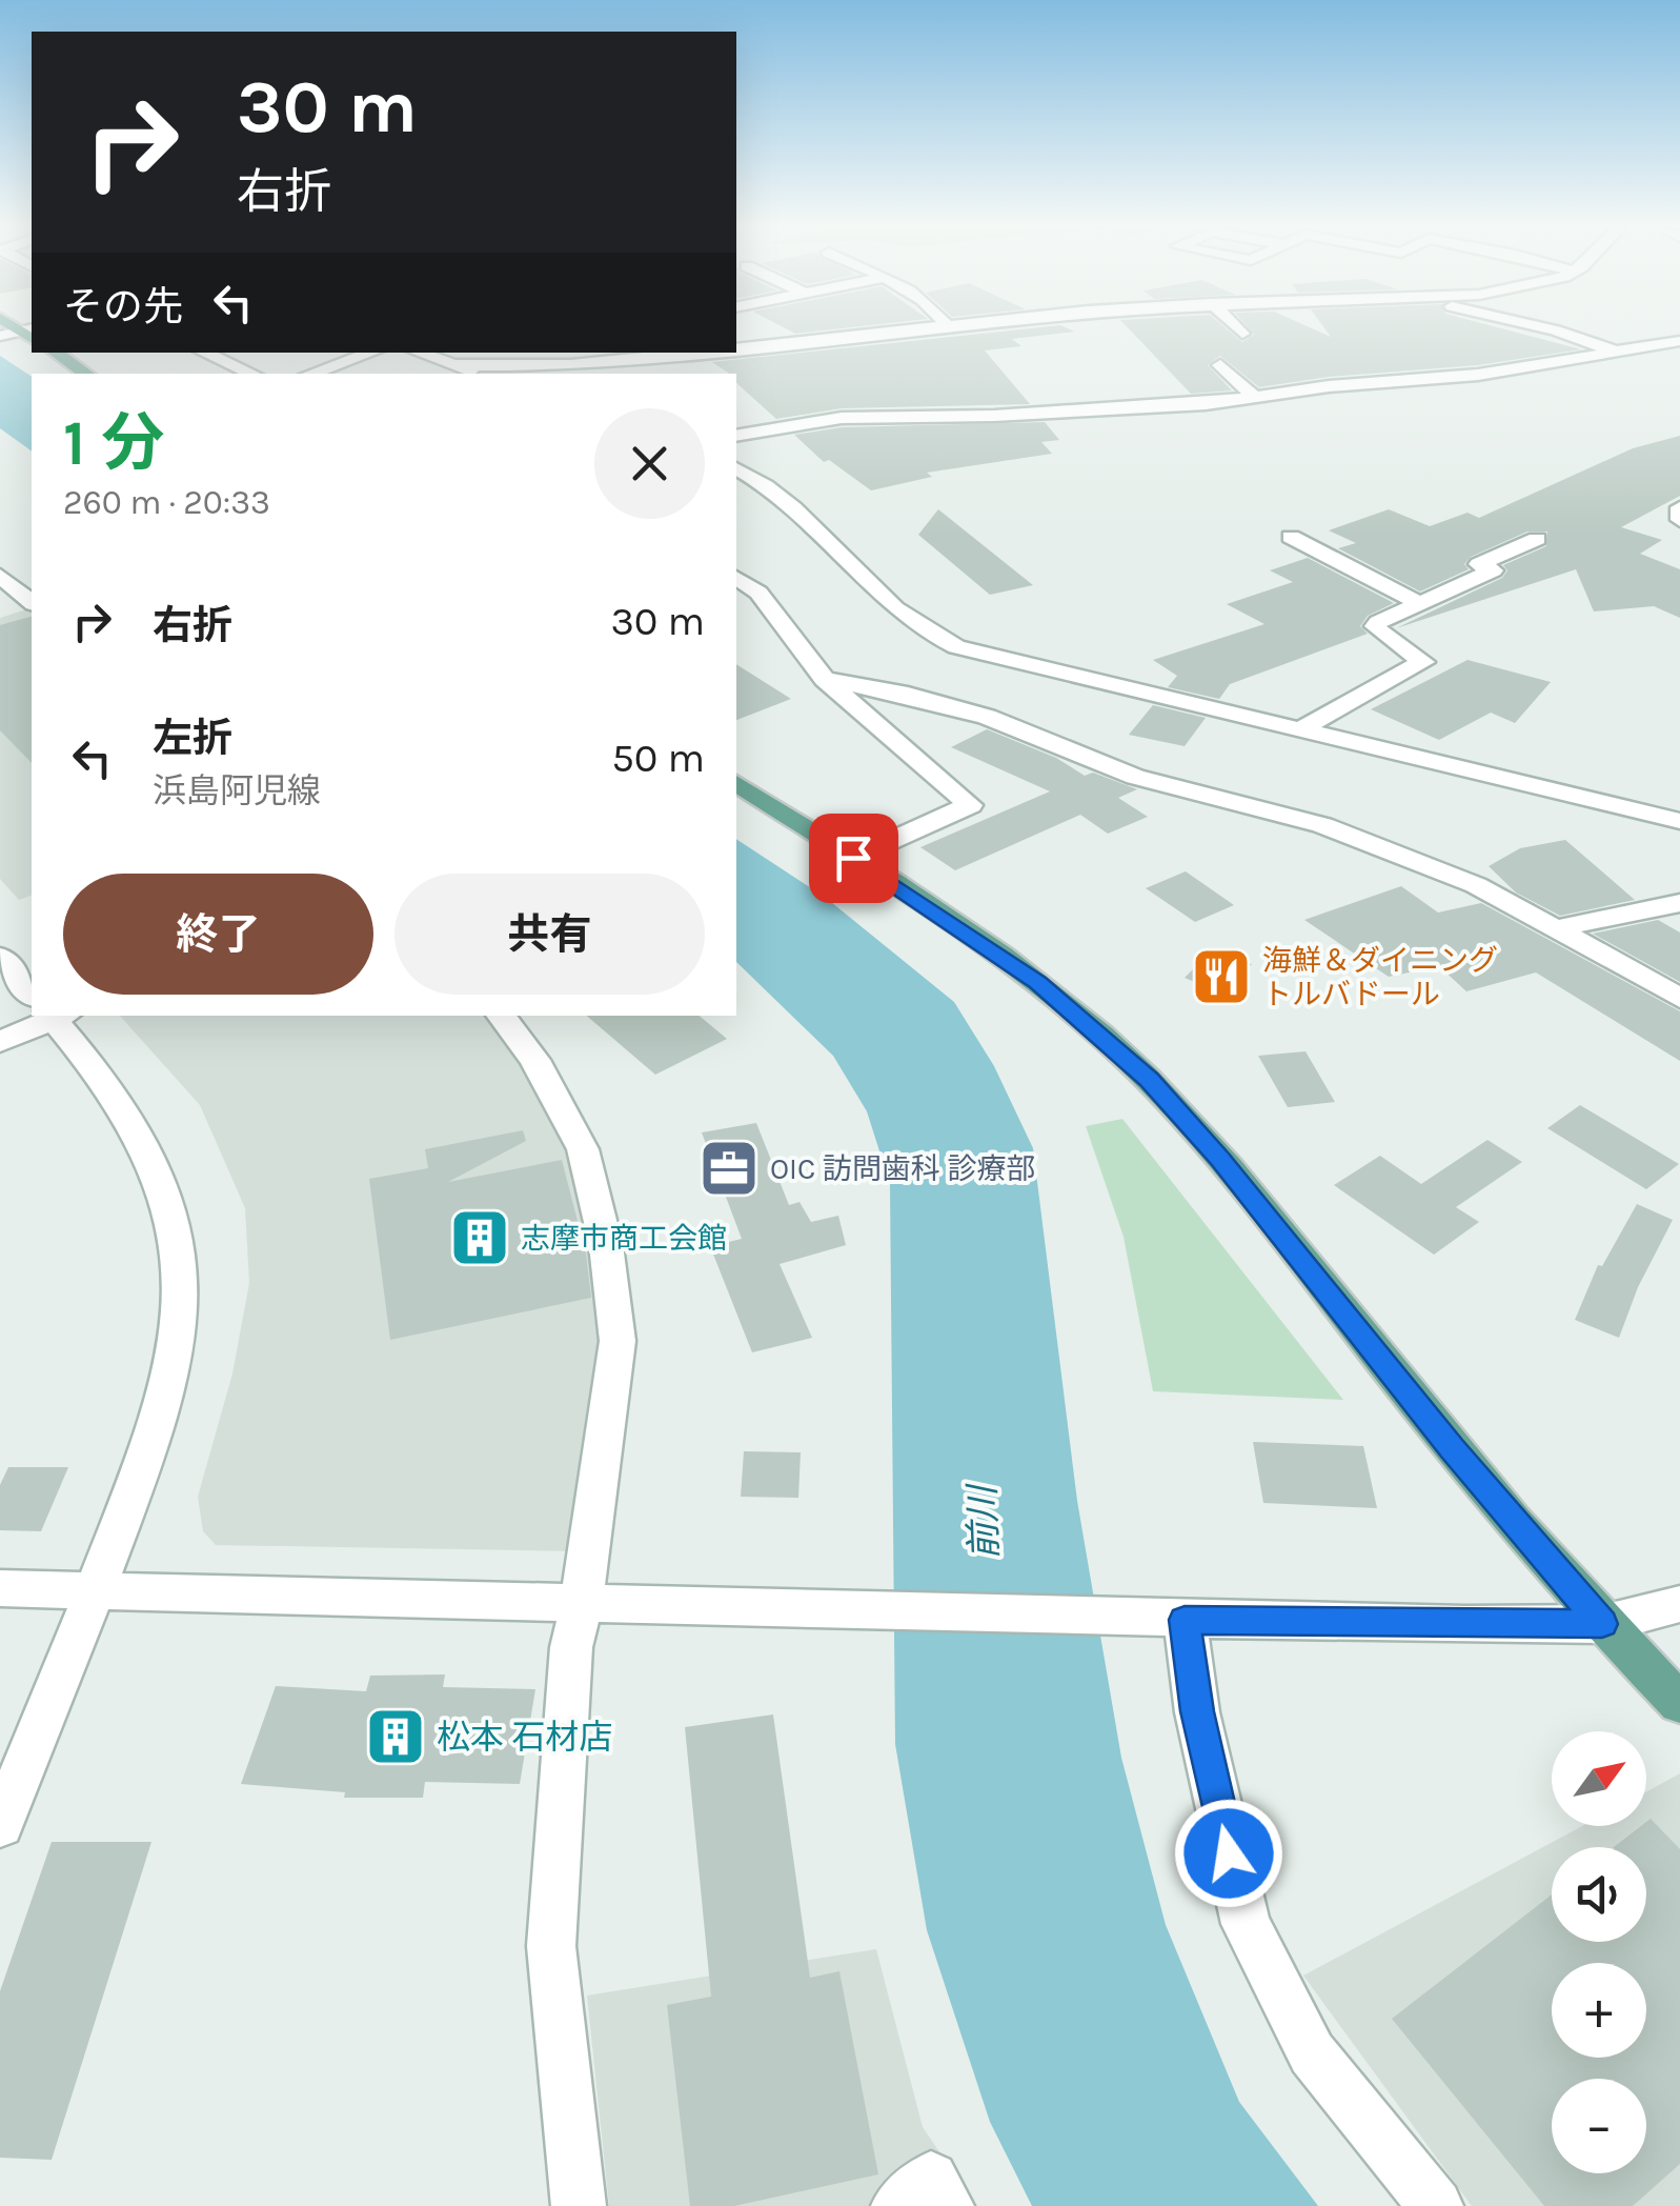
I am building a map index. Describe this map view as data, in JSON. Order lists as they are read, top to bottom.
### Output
{
  "water": ["前川"],
  "places": {
    "restaurant": ["海鮮＆ダイニング トルバドール"],
    "office": ["OIC 訪問歯科 診療部"],
    "building": ["志摩市商工会館", "松本 石材店"]
  },
  "north": "top right",
  "page": {
    "turn": ["30 m", "右折"],
    "then": "その先",
    "heading": ["1 分", "260 m · 20:33"],
    "list": [
      {
        "name": "右折",
        "value": "30 m"
      },
      {
        "name": "左折",
        "note": "浜島阿児線",
        "value": "50 m"
      }
    ],
    "buttons": ["終了", "共有"],
    "map_buttons": ["+", "−"]
  }
}
